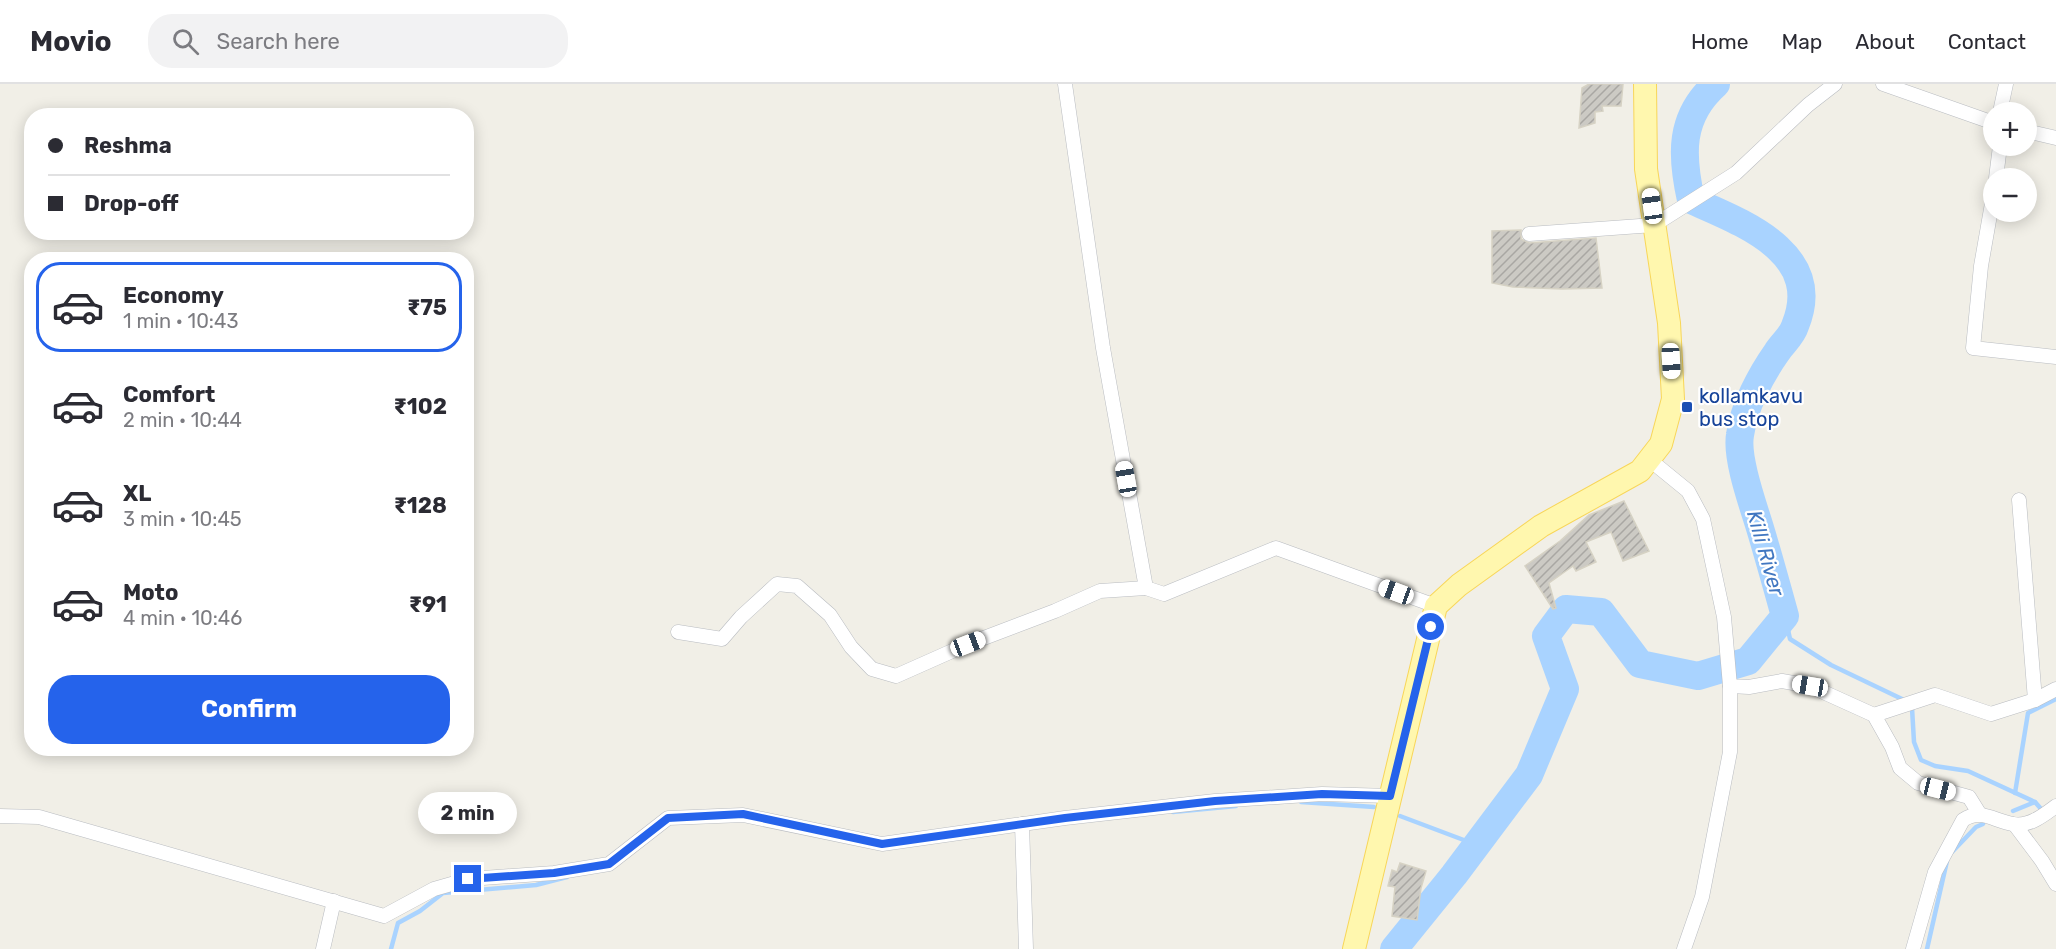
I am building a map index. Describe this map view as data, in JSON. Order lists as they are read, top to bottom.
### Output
{
  "water": ["Killi River"],
  "places": {
    "transit": ["kollamkavu bus stop"]
  },
  "page": {
    "header": "Movio",
    "search": "Search here",
    "nav": [
      "Home",
      "Map",
      "About",
      "Contact"
    ],
    "map_buttons": ["+", "−"],
    "banner": ["Reshma", "Drop-off"],
    "list": [
      {
        "name": "Economy",
        "note": "1 min · 10:43",
        "value": "₹75"
      },
      {
        "name": "Comfort",
        "note": "2 min · 10:44",
        "value": "₹102"
      },
      {
        "name": "XL",
        "note": "3 min · 10:45",
        "value": "₹128"
      },
      {
        "name": "Moto",
        "note": "4 min · 10:46",
        "value": "₹91"
      }
    ],
    "buttons": "Confirm",
    "bubble": "2 min"
  }
}
